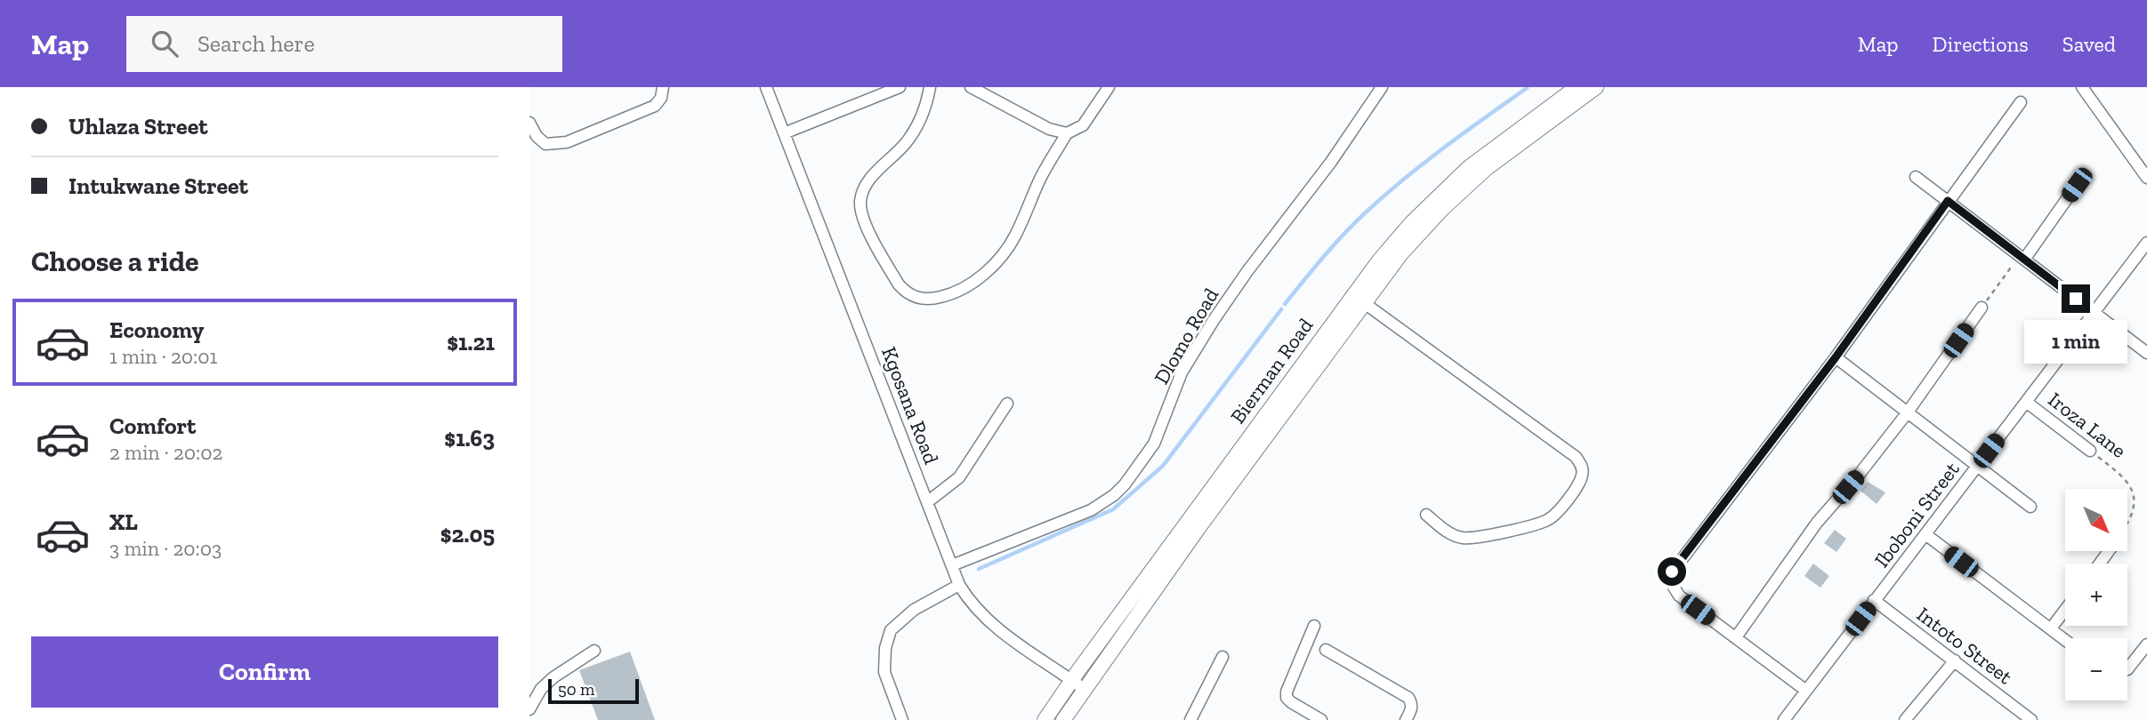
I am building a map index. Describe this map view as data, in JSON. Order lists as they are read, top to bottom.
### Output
{
  "streets": {
    "main road": ["Bierman Road"],
    "street": [
      "Dlomo Road",
      "Kgosana Road",
      "Iroza Lane",
      "Iboboni Street",
      "Intoto Street"
    ]
  },
  "crossings": [
    ["Dlomo Road", "Kgosana Road"],
    ["Bierman Road", "Kgosana Road"],
    ["Iroza Lane", "Iboboni Street"],
    ["Iboboni Street", "Intoto Street"]
  ],
  "scale_bar": "50 m",
  "north": "bottom right",
  "page": {
    "header": "Map",
    "search": "Search here",
    "nav": ["Map", "Directions", "Saved"],
    "banner": ["Uhlaza Street", "Intukwane Street"],
    "heading": "Choose a ride",
    "list": [
      {
        "name": "Economy",
        "note": "1 min · 20:01",
        "value": "$1.21"
      },
      {
        "name": "Comfort",
        "note": "2 min · 20:02",
        "value": "$1.63"
      },
      {
        "name": "XL",
        "note": "3 min · 20:03",
        "value": "$2.05"
      }
    ],
    "bubble": "1 min",
    "map_buttons": ["+", "−"],
    "buttons": "Confirm",
    "scale": "50 m"
  }
}
